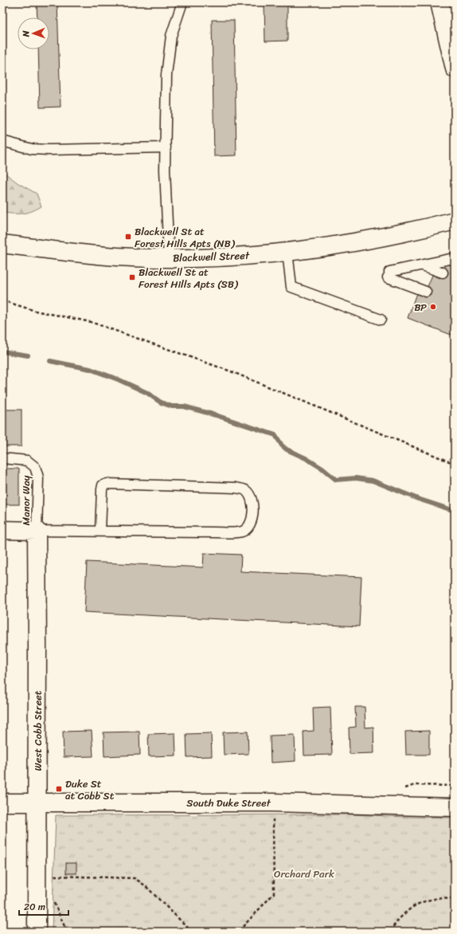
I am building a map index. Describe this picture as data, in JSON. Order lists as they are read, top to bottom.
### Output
{
  "streets": {
    "street": ["Blackwell Street", "West Cobb Street", "South Duke Street"],
    "lane": ["Manor Way"]
  },
  "crossings": [
    ["Manor Way", "West Cobb Street"],
    ["West Cobb Street", "South Duke Street"]
  ],
  "parks": ["Orchard Park"],
  "places": {
    "transit": ["Blackwell St at Forest Hills Apts (NB)", "Blackwell St at Forest Hills Apts (SB)", "Duke St at Cobb St"],
    "other": ["BP"]
  },
  "scale_bar": "20 m",
  "north": "left"
}
